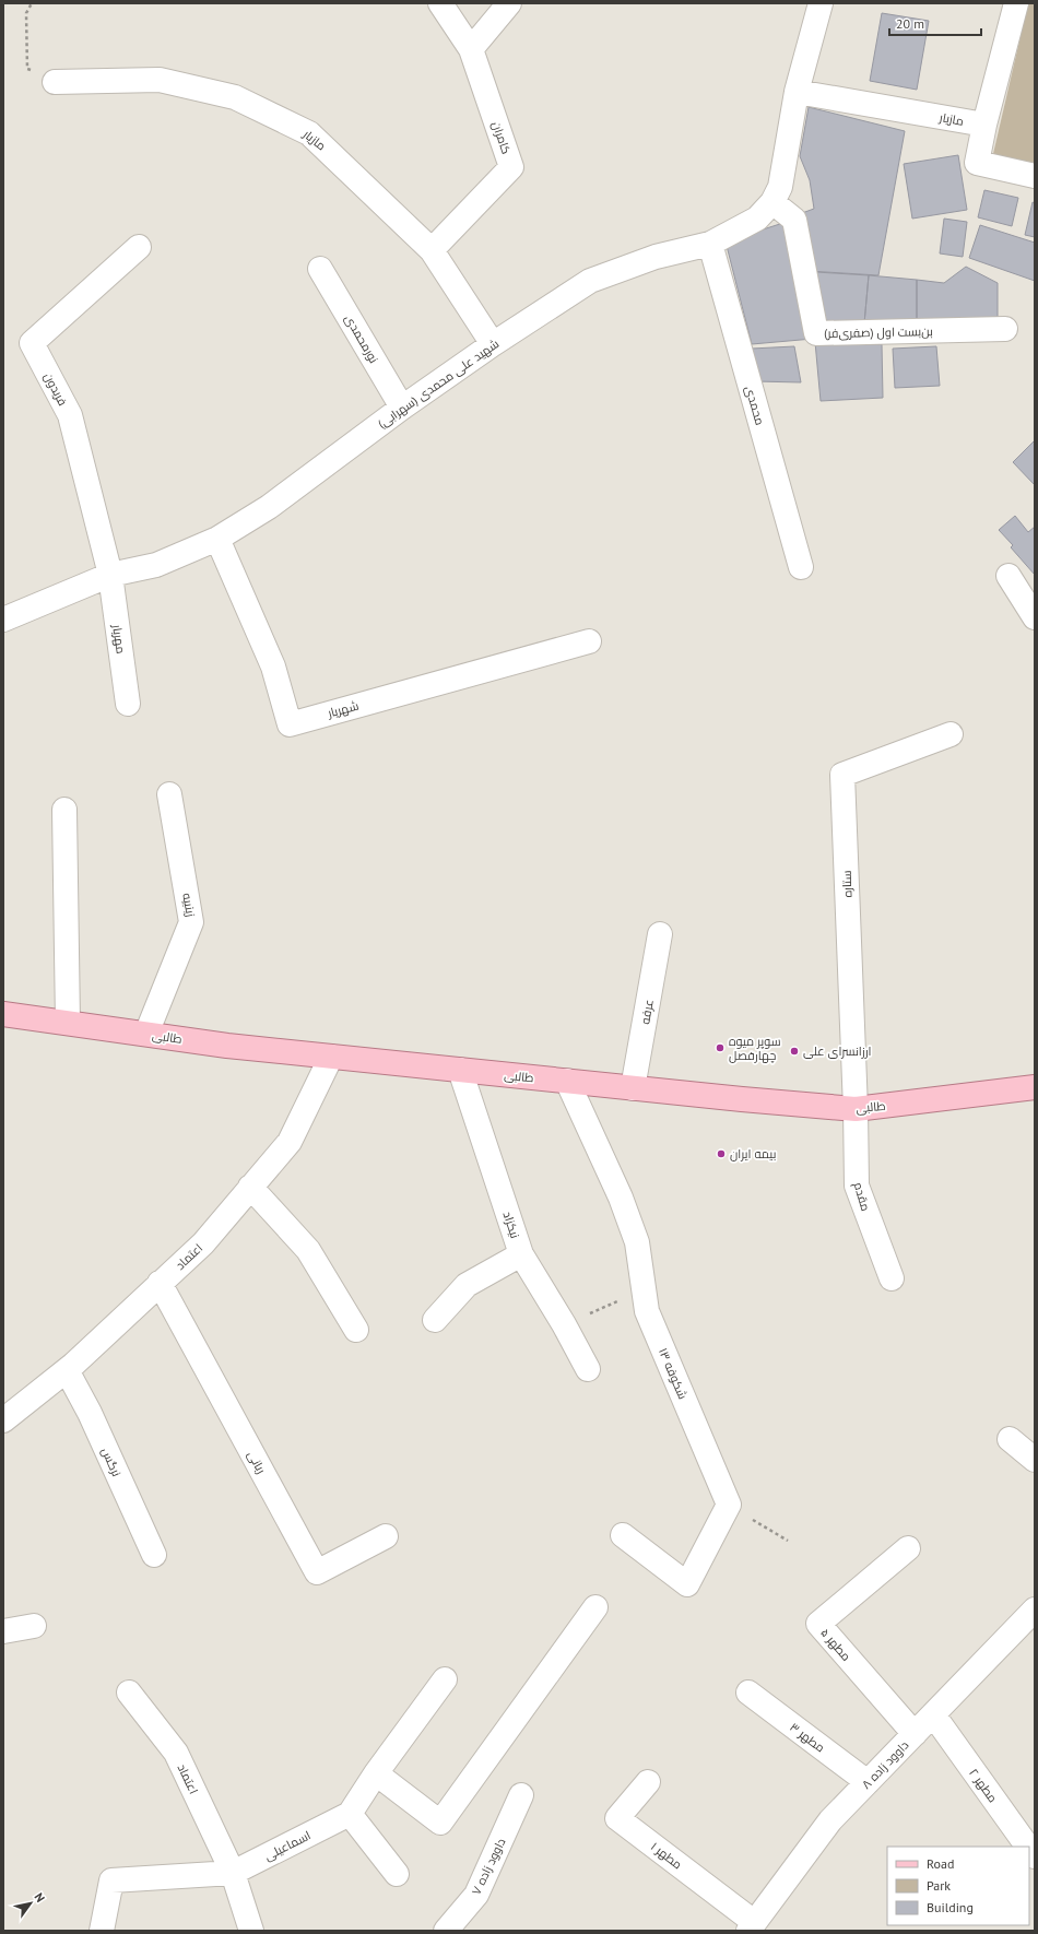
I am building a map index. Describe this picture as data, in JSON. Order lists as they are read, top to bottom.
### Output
{
  "streets": {
    "main road": ["طالبی"],
    "street": [
      "مازیار",
      "کامران",
      "بن‌بست اول (صفری‌فر)",
      "نورمحمدی",
      "شهید علی محمدی (سهرابی)",
      "فریدون",
      "محمدی",
      "مهریار",
      "شهریار",
      "ستاره",
      "زینبیه",
      "عرفه",
      "مقدم",
      "نیکزاد",
      "اعتماد",
      "شکوفه ۱۳",
      "نرگس",
      "ربانی",
      "مطهر ۵",
      "مطهر ۳",
      "داوود زاده ۸",
      "مطهر ۲",
      "اسماعیلی",
      "مطهر ۱",
      "داوود زاده ۷"
    ]
  },
  "crossings": [
    ["مازیار", "کامران"],
    ["مازیار", "شهید علی محمدی (سهرابی)"],
    ["بن‌بست اول (صفری‌فر)", "شهید علی محمدی (سهرابی)"],
    ["نورمحمدی", "شهید علی محمدی (سهرابی)"],
    ["شهید علی محمدی (سهرابی)", "فریدون"],
    ["شهید علی محمدی (سهرابی)", "محمدی"],
    ["شهید علی محمدی (سهرابی)", "مهریار"],
    ["شهید علی محمدی (سهرابی)", "شهریار"],
    ["فریدون", "مهریار"],
    ["ستاره", "طالبی"],
    ["ستاره", "مقدم"],
    ["زینبیه", "طالبی"],
    ["عرفه", "طالبی"],
    ["طالبی", "مقدم"],
    ["طالبی", "نیکزاد"],
    ["طالبی", "اعتماد"],
    ["طالبی", "شکوفه ۱۳"],
    ["اعتماد", "نرگس"],
    ["اعتماد", "ربانی"],
    ["اعتماد", "اسماعیلی"],
    ["مطهر ۵", "داوود زاده ۸"],
    ["مطهر ۳", "داوود زاده ۸"],
    ["داوود زاده ۸", "مطهر ۲"],
    ["داوود زاده ۸", "مطهر ۱"]
  ],
  "places": ["سوپر میوه چهارفصل", "ارزانسرای علی", "بیمه ایران"],
  "legend": ["Road", "Park", "Building"],
  "scale_bar": "20 m",
  "north": "top right"
}
